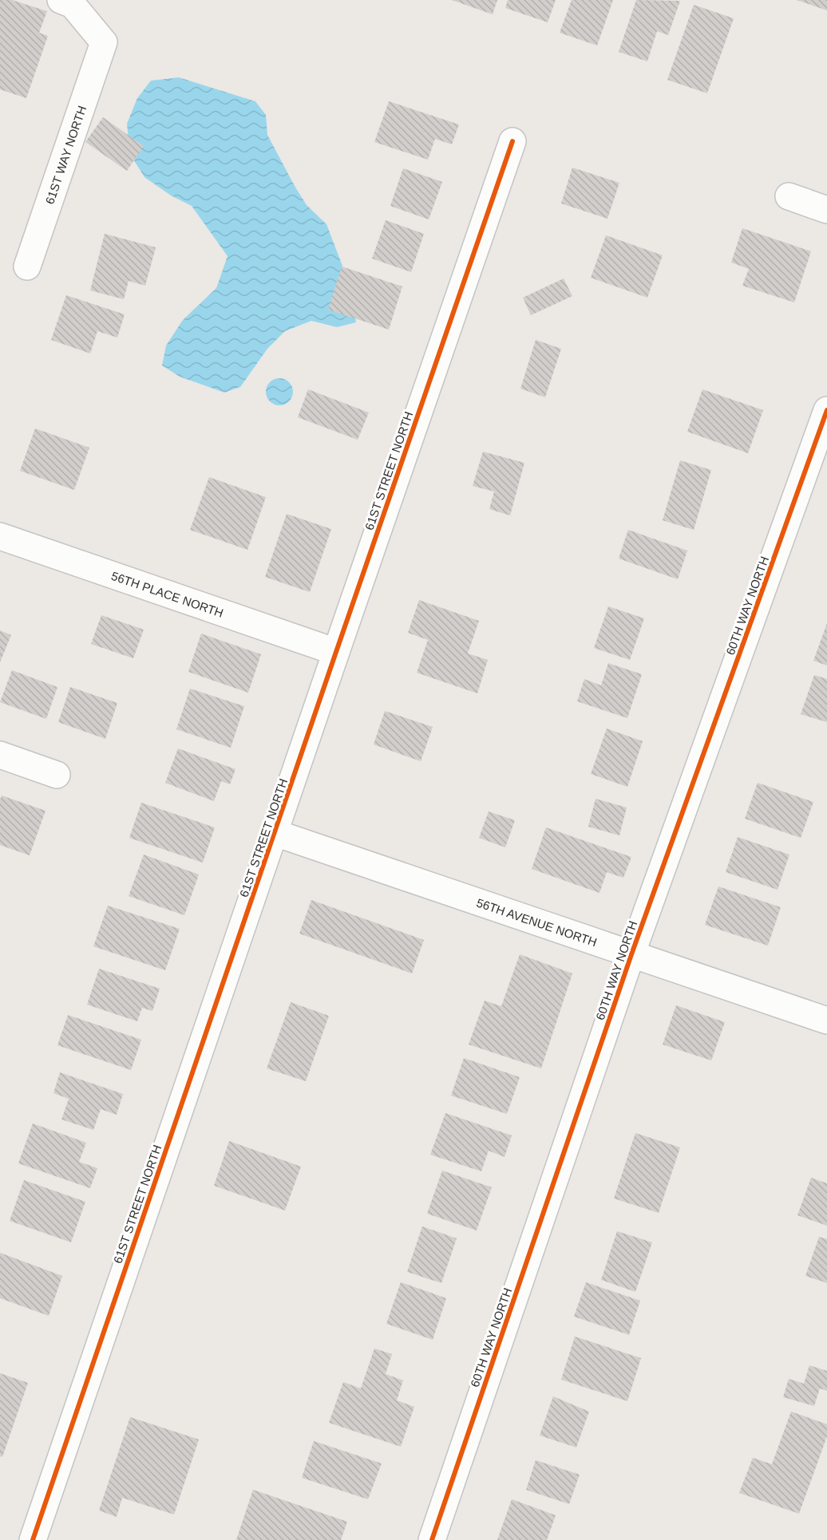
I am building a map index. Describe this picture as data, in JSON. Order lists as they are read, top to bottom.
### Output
{
  "streets": {
    "street": [
      "61ST WAY NORTH",
      "61ST STREET NORTH",
      "56TH PLACE NORTH",
      "60TH WAY NORTH",
      "56TH AVENUE NORTH"
    ]
  },
  "crossings": [
    ["61ST STREET NORTH", "56TH PLACE NORTH"],
    ["61ST STREET NORTH", "56TH AVENUE NORTH"],
    ["60TH WAY NORTH", "56TH AVENUE NORTH"]
  ]
}
